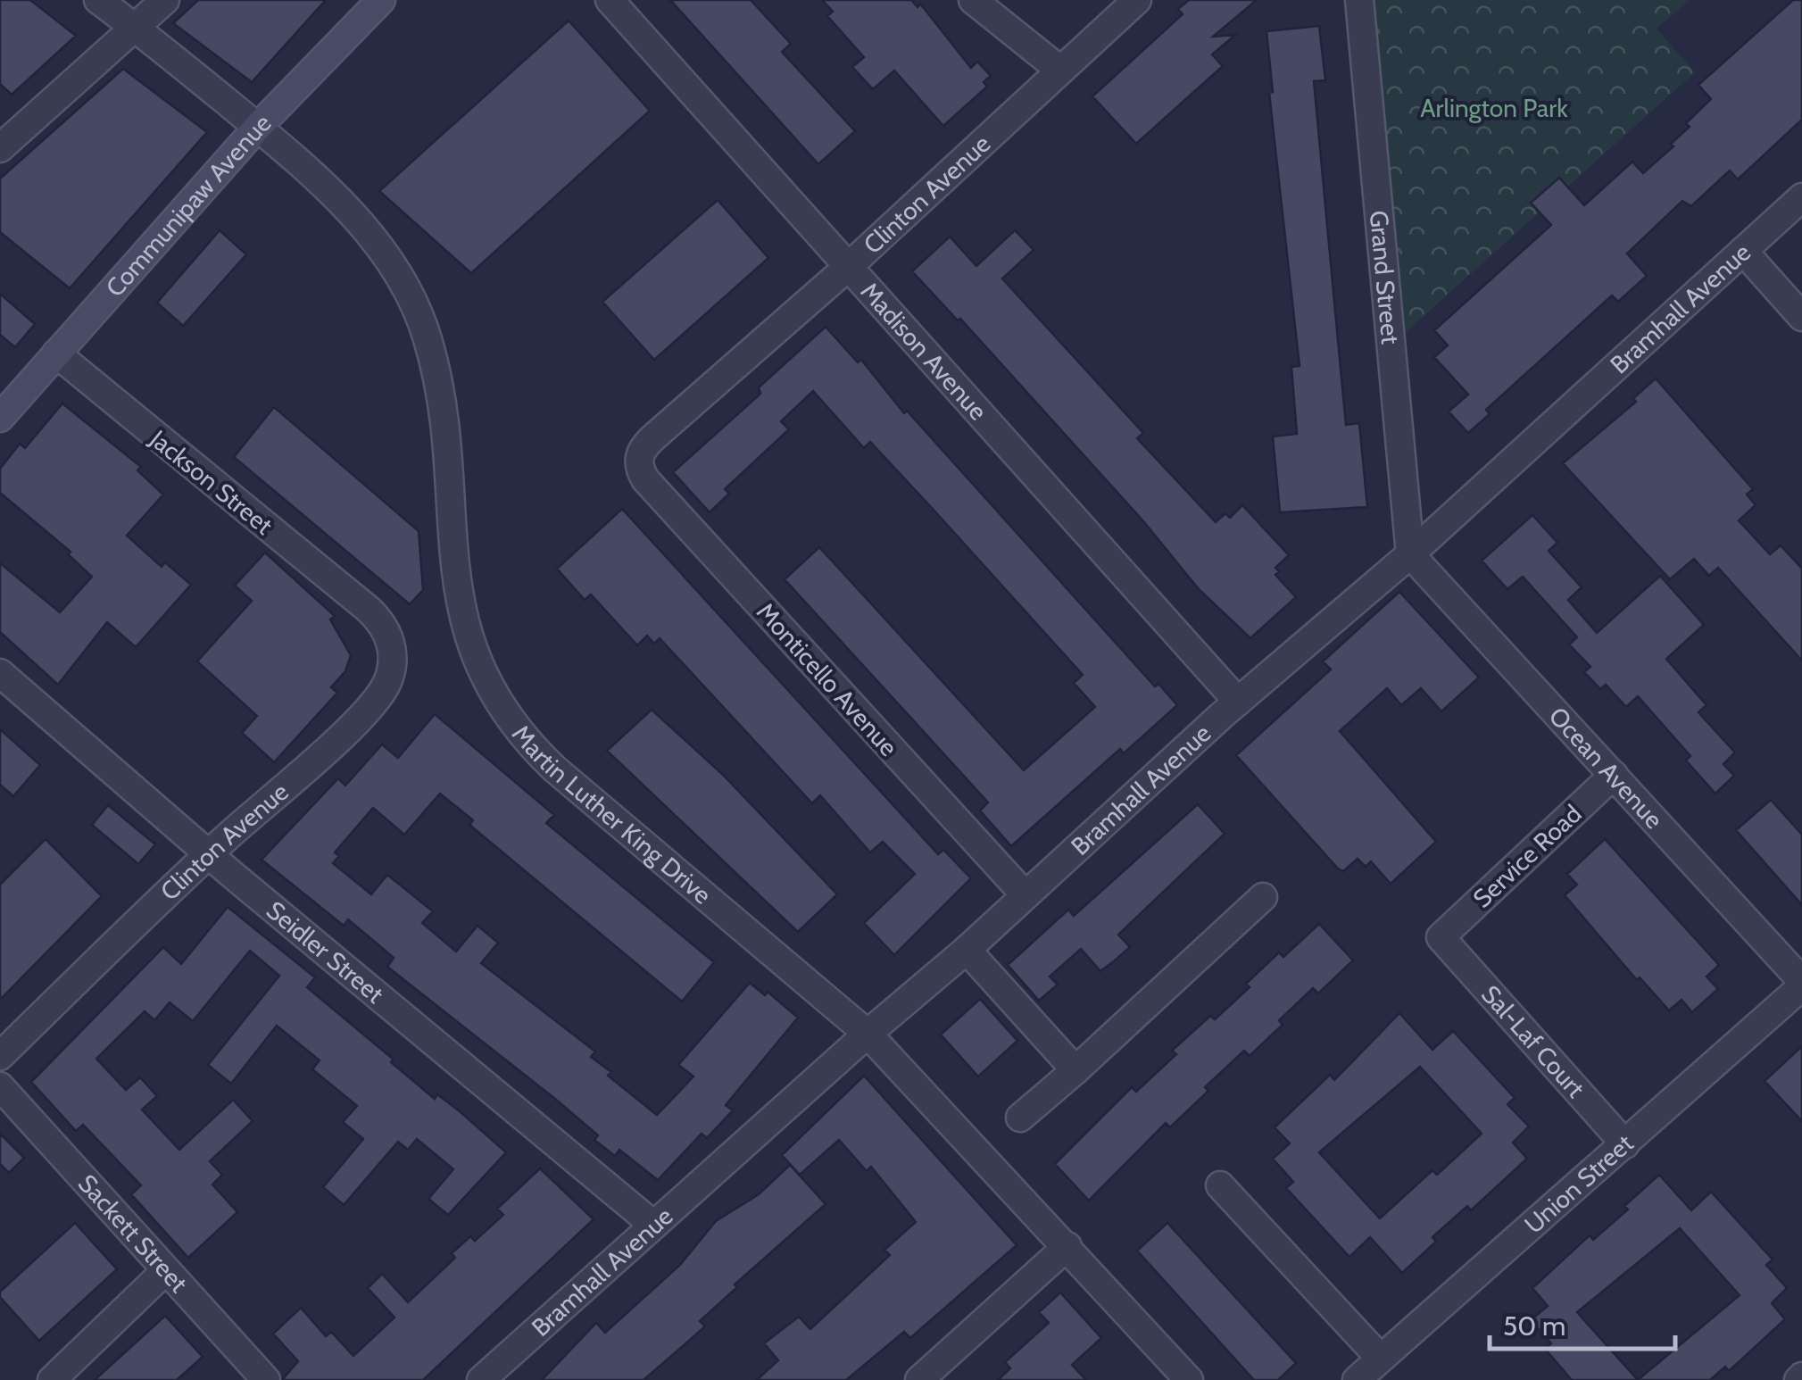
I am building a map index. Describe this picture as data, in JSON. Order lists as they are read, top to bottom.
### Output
{
  "streets": {
    "main road": ["Communipaw Avenue"],
    "street": [
      "Clinton Avenue",
      "Grand Street",
      "Bramhall Avenue",
      "Madison Avenue",
      "Jackson Street",
      "Monticello Avenue",
      "Ocean Avenue",
      "Martin Luther King Drive",
      "Service Road",
      "Seidler Street",
      "Sal-Laf Court",
      "Union Street",
      "Sackett Street"
    ]
  },
  "crossings": [
    ["Clinton Avenue", "Madison Avenue"],
    ["Clinton Avenue", "Jackson Street"],
    ["Clinton Avenue", "Monticello Avenue"],
    ["Clinton Avenue", "Seidler Street"],
    ["Communipaw Avenue", "Jackson Street"],
    ["Communipaw Avenue", "Martin Luther King Drive"],
    ["Grand Street", "Bramhall Avenue"],
    ["Grand Street", "Ocean Avenue"],
    ["Bramhall Avenue", "Madison Avenue"],
    ["Bramhall Avenue", "Monticello Avenue"],
    ["Bramhall Avenue", "Ocean Avenue"],
    ["Bramhall Avenue", "Martin Luther King Drive"],
    ["Bramhall Avenue", "Seidler Street"],
    ["Ocean Avenue", "Service Road"],
    ["Ocean Avenue", "Union Street"],
    ["Service Road", "Sal-Laf Court"],
    ["Sal-Laf Court", "Union Street"]
  ],
  "parks": ["Arlington Park"],
  "scale_bar": "50 m"
}
